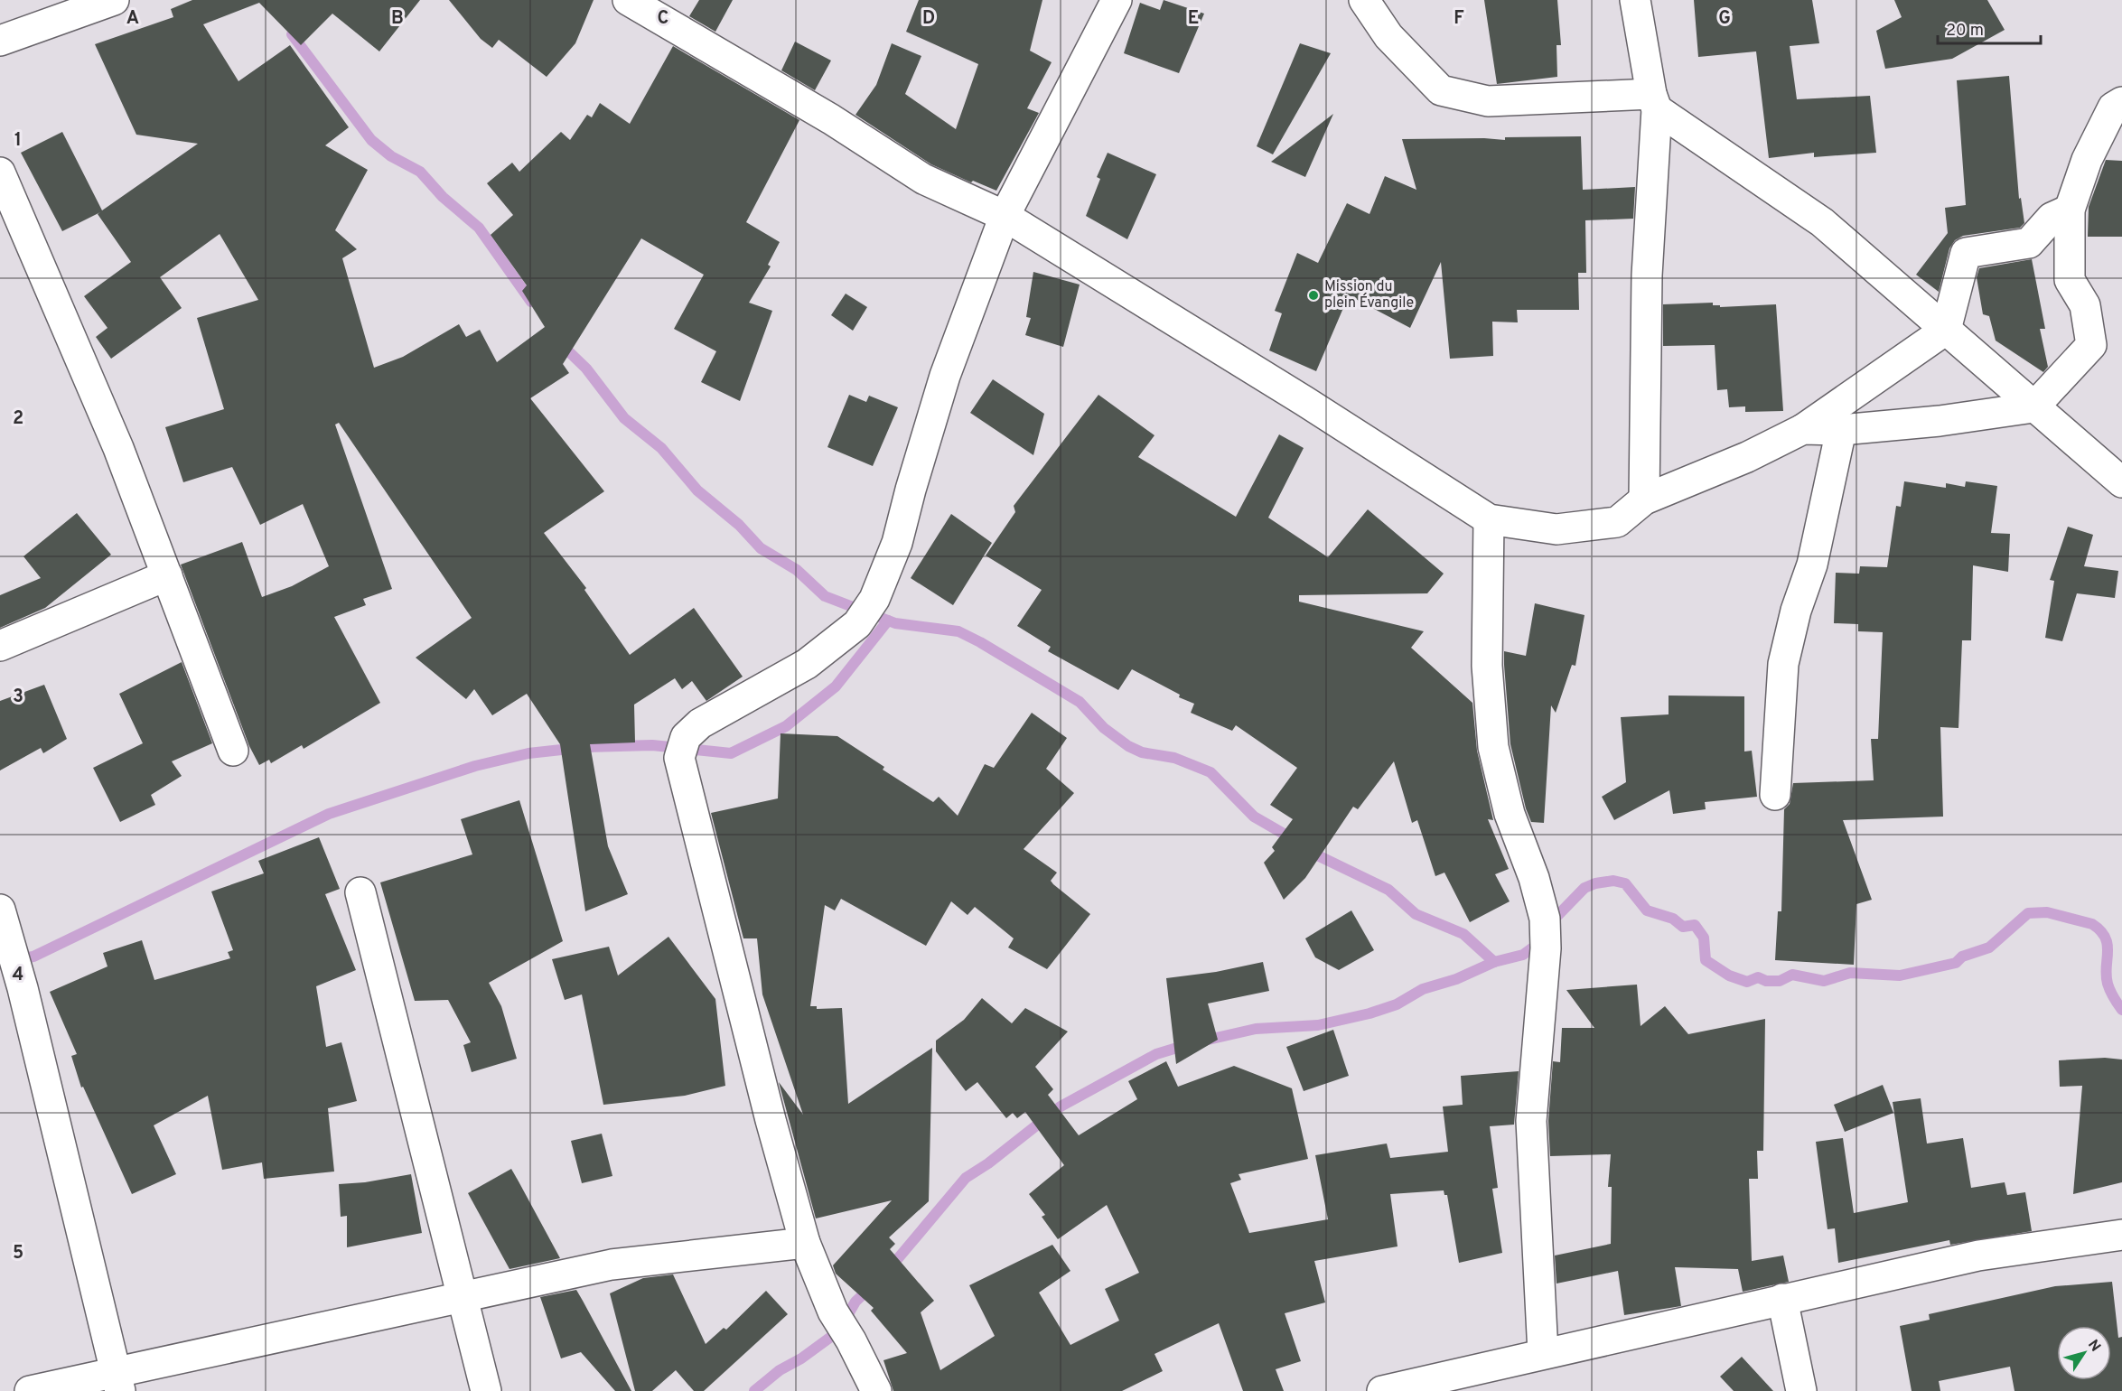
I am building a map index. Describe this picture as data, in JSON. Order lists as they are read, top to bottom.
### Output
{
  "places": ["Mission du plein Évangile"],
  "scale_bar": "20 m",
  "north": "top right",
  "grid": {
    "columns": [
      "A",
      "B",
      "C",
      "D",
      "E",
      "F",
      "G"
    ],
    "rows": [
      "1",
      "2",
      "3",
      "4",
      "5"
    ]
  }
}
